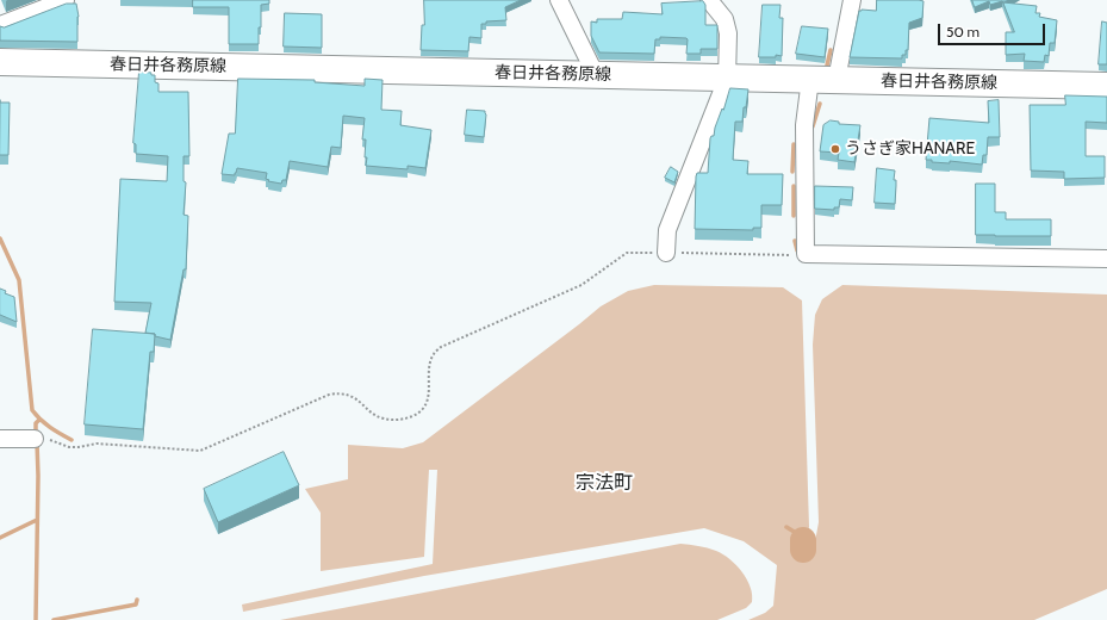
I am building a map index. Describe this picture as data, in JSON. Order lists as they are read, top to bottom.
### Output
{
  "streets": {
    "main road": ["春日井各務原線"]
  },
  "districts": ["宗法町"],
  "places": ["うさぎ家HANARE"],
  "scale_bar": "50 m"
}
